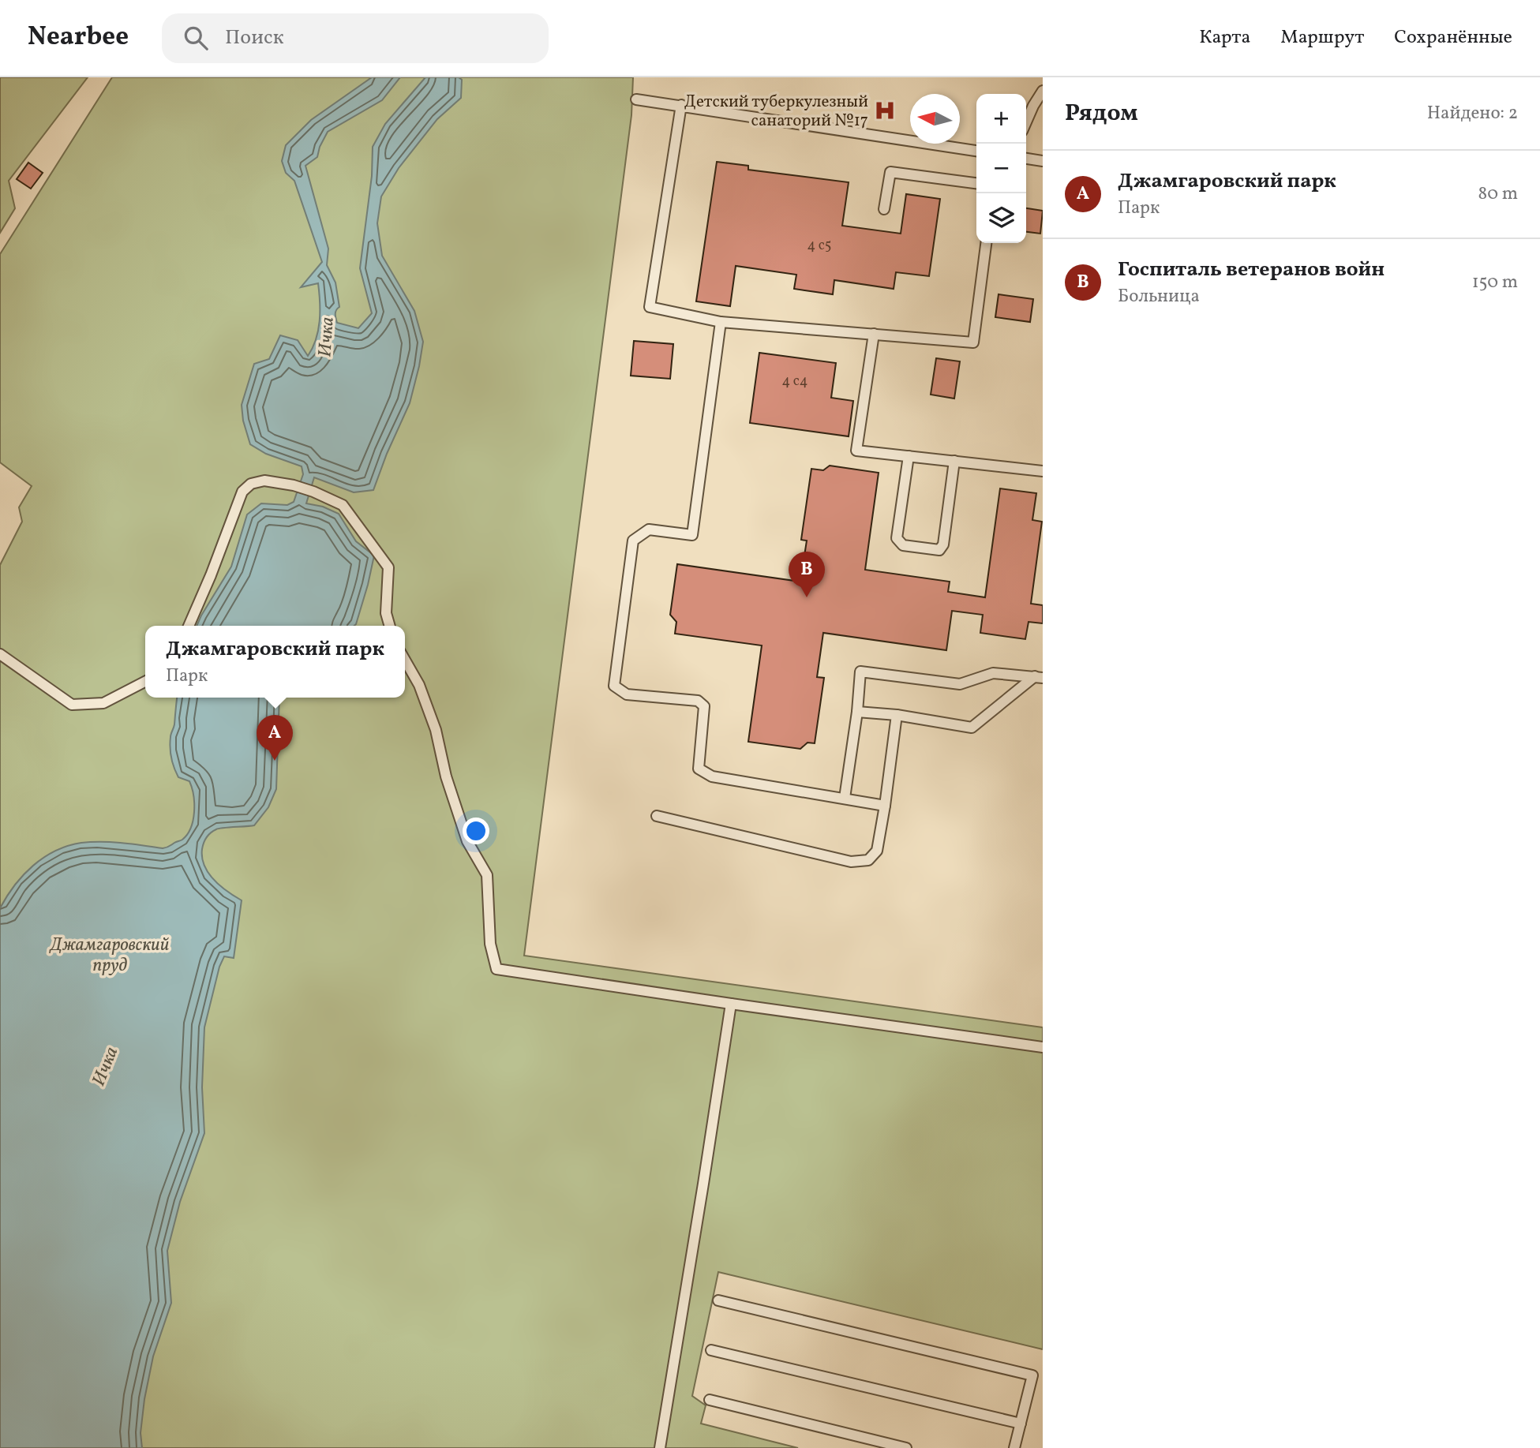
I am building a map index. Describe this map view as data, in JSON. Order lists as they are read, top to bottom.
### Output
{
  "water": ["Ичка", "Джамгаровский пруд"],
  "places": {
    "hospital": ["Детский туберкулезный санаторий №17"]
  },
  "house_numbers": ["4 с5", "4 с4"],
  "north": "left",
  "page": {
    "header": "Nearbee",
    "search": "Поиск",
    "nav": ["Карта", "Маршрут", "Сохранённые"],
    "heading": ["Рядом", "Найдено: 2"],
    "map_buttons": ["+", "−"],
    "list": [
      {
        "mark": "A",
        "name": "Джамгаровский парк",
        "note": "Парк",
        "value": "80 m"
      },
      {
        "mark": "B",
        "name": "Госпиталь ветеранов войн",
        "note": "Больница",
        "value": "150 m"
      }
    ],
    "pins": ["B", "A"],
    "popup": ["Джамгаровский парк", "Парк"]
  }
}
